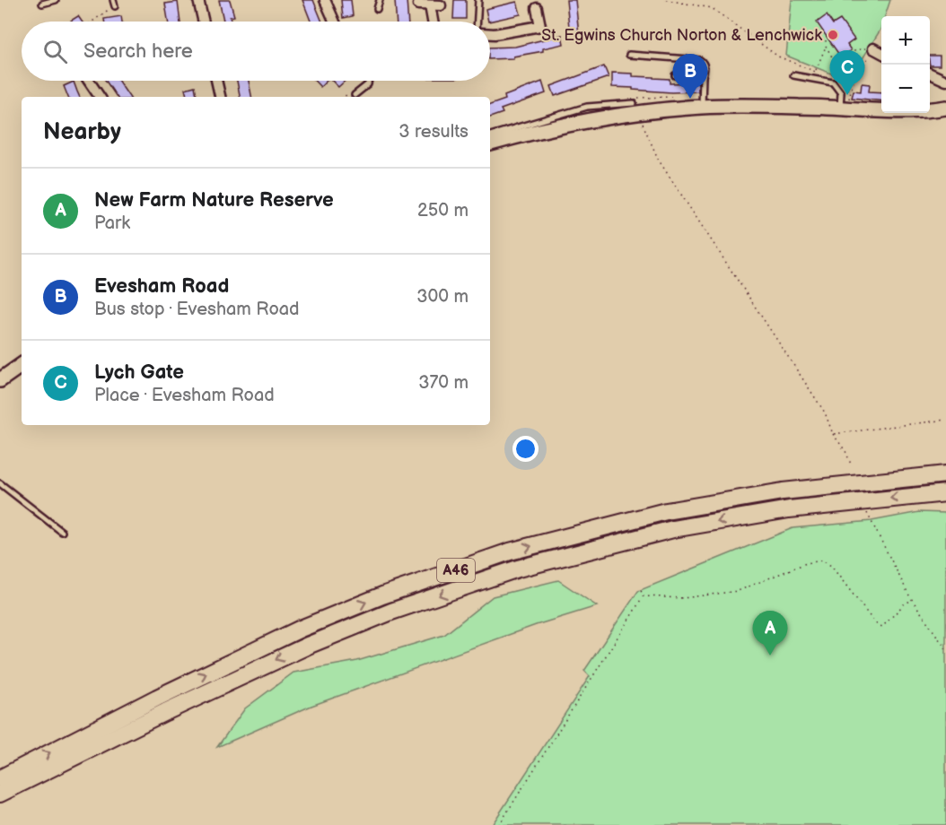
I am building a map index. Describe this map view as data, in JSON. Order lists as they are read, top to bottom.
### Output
{
  "streets": {
    "highway": ["A46"]
  },
  "places": ["St. Egwins Church Norton & Lenchwick"],
  "page": {
    "map_buttons": ["+", "−"],
    "search": "Search here",
    "pins": ["C", "B", "A"],
    "heading": ["Nearby", "3 results"],
    "list": [
      {
        "mark": "A",
        "name": "New Farm Nature Reserve",
        "note": "Park",
        "value": "250 m"
      },
      {
        "mark": "B",
        "name": "Evesham Road",
        "note": "Bus stop · Evesham Road",
        "value": "300 m"
      },
      {
        "mark": "C",
        "name": "Lych Gate",
        "note": "Place · Evesham Road",
        "value": "370 m"
      }
    ]
  }
}
